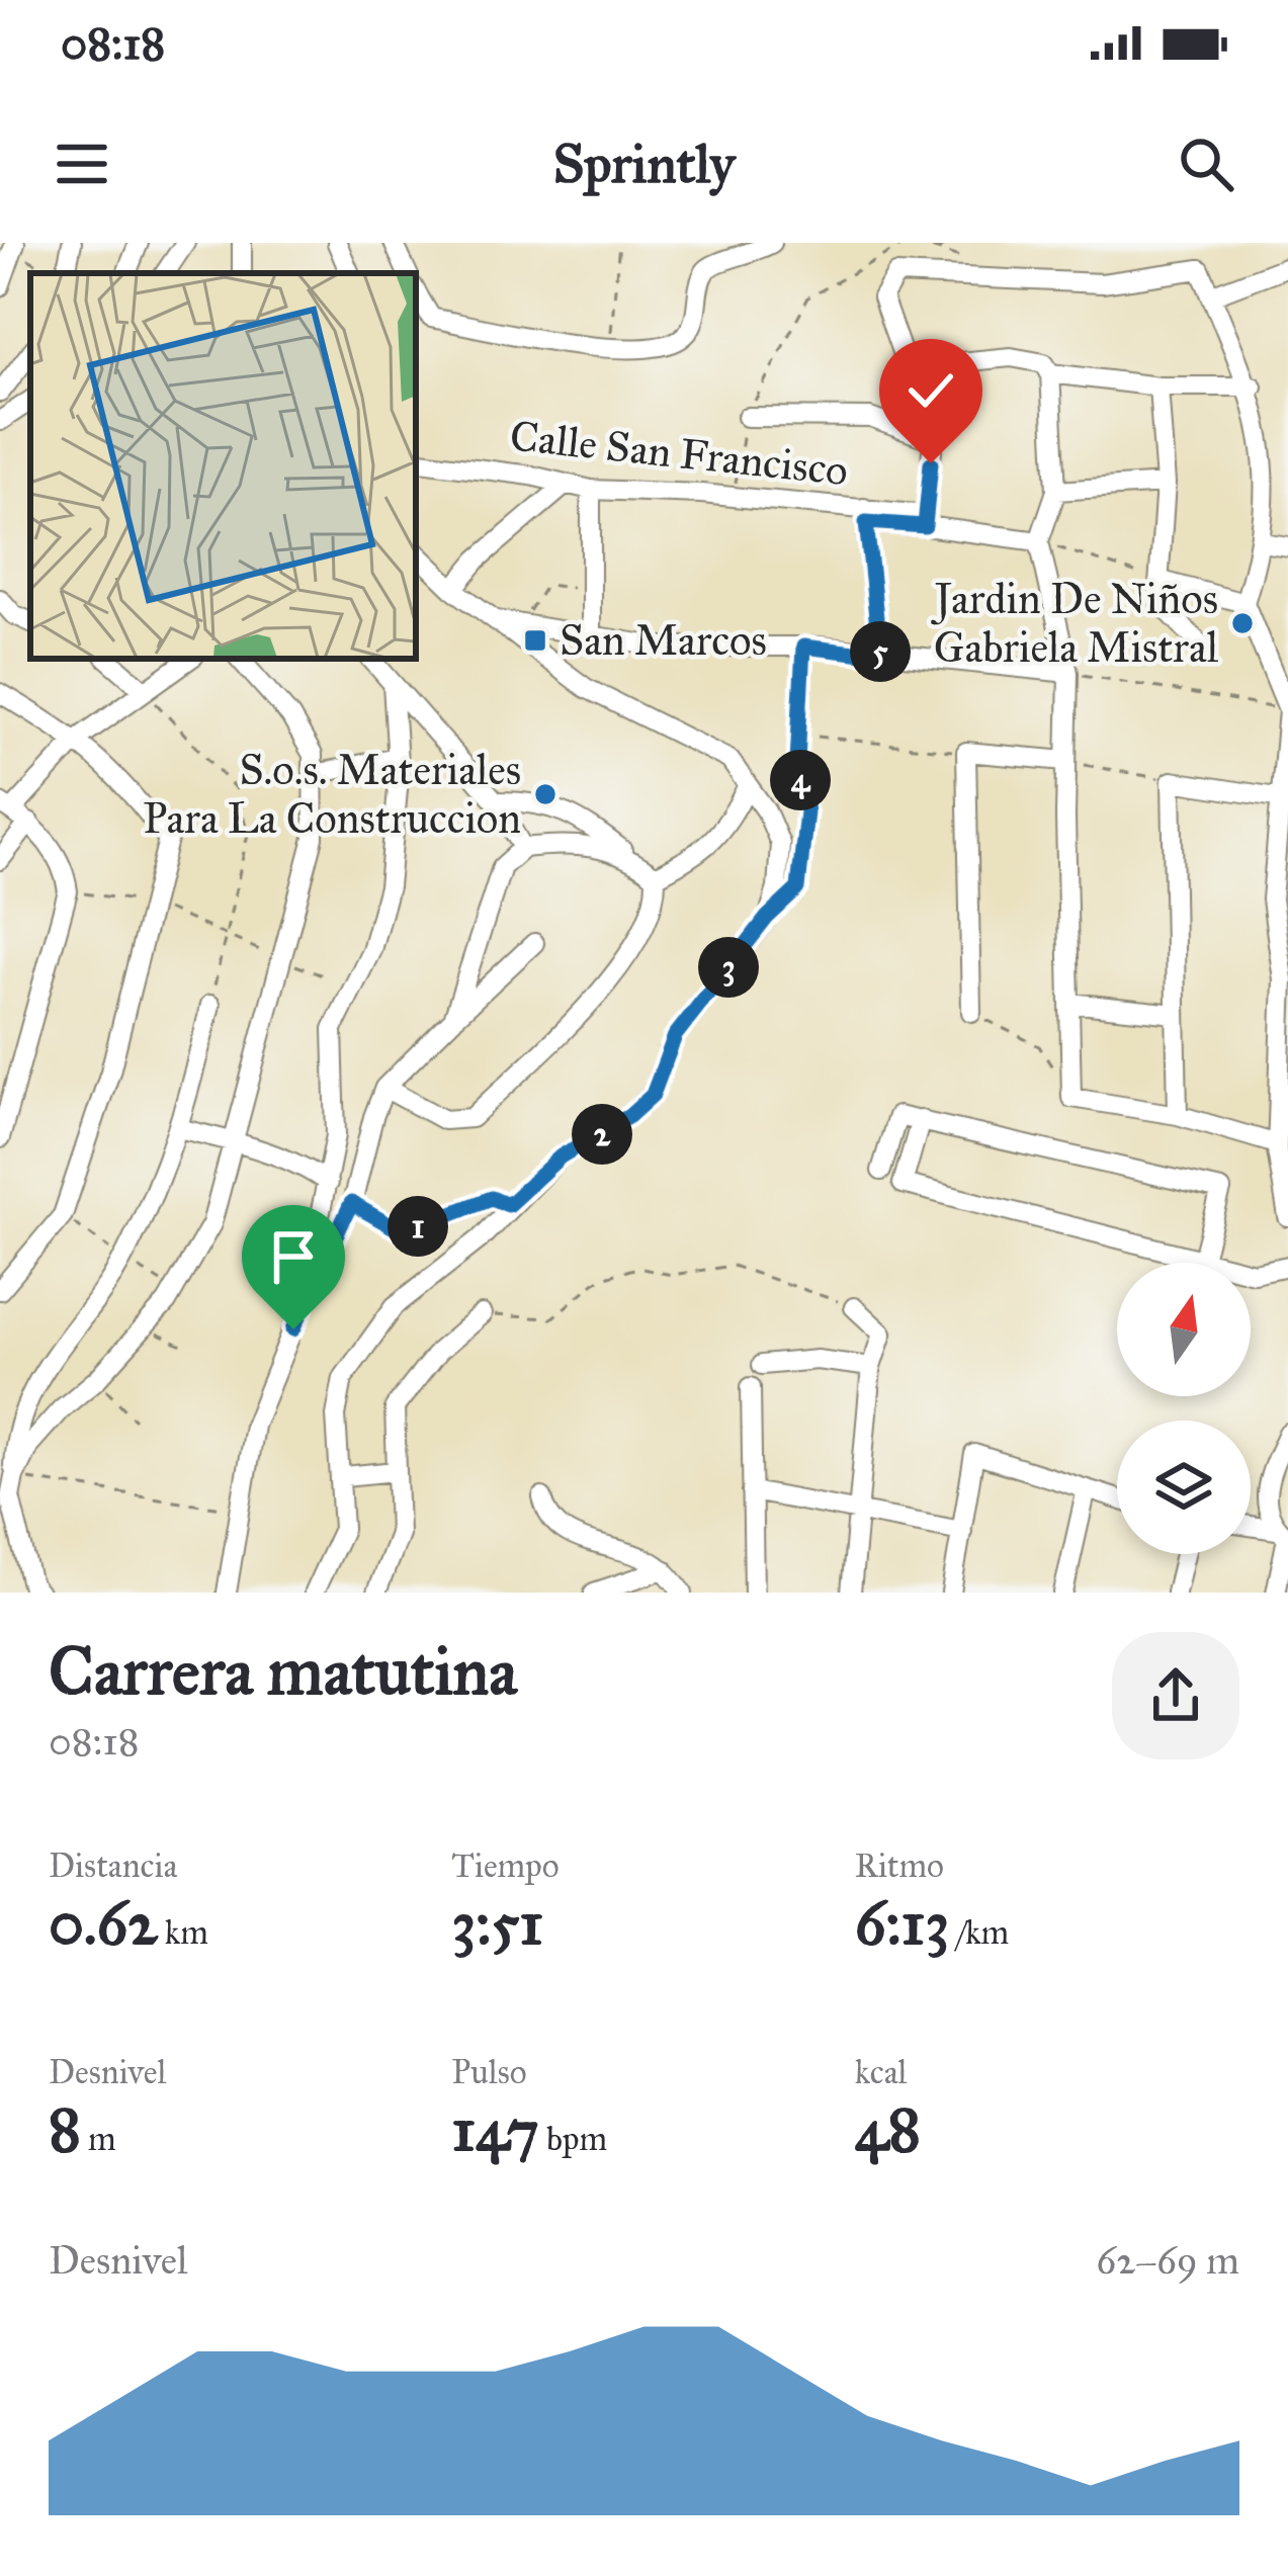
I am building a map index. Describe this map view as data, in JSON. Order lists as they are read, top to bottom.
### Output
{
  "streets": {
    "street": ["Calle San Francisco"]
  },
  "places": {
    "other": ["Jardin De Niños Gabriela Mistral", "S.o.s. Materiales Para La Construccion"],
    "transit": ["San Marcos"]
  },
  "north": "top",
  "page": {
    "status": "08:18",
    "header": "Sprintly",
    "pins": [
      "5",
      "4",
      "3",
      "2",
      "1"
    ],
    "heading": ["Carrera matutina", "08:18"],
    "stats": [
      ["Distancia", "0.62 km"],
      ["Tiempo", "3:51"],
      ["Ritmo", "6:13 /km"],
      ["Desnivel", "8 m"],
      ["Pulso", "147 bpm"],
      ["kcal", "48"]
    ],
    "chart": ["Desnivel", "62–69 m"]
  }
}
